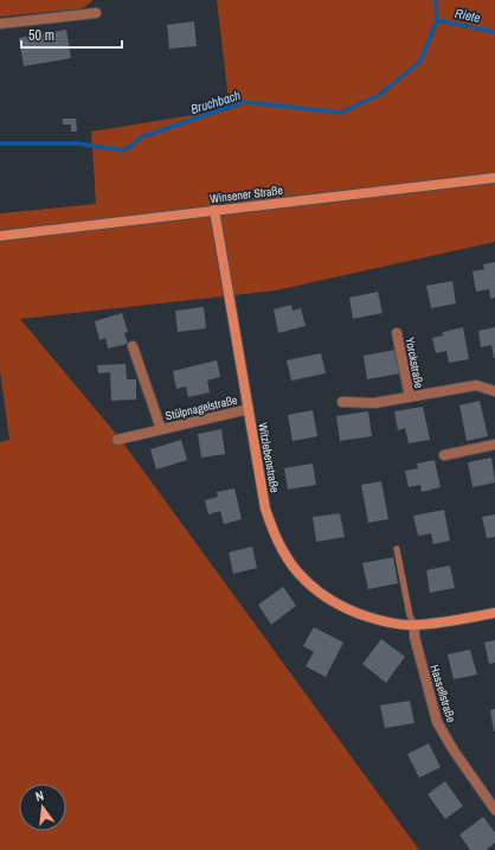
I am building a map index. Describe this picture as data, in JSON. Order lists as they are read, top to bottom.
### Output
{
  "streets": {
    "street": [
      "Winsener Straße",
      "Yorckstraße",
      "Stülpnagelstraße",
      "Witzlebenstraße",
      "Hassellstraße"
    ]
  },
  "crossings": [
    ["Winsener Straße", "Witzlebenstraße"],
    ["Stülpnagelstraße", "Witzlebenstraße"],
    ["Witzlebenstraße", "Hassellstraße"]
  ],
  "water": ["Riete", "Bruchbach"],
  "scale_bar": "50 m",
  "north": "top"
}
